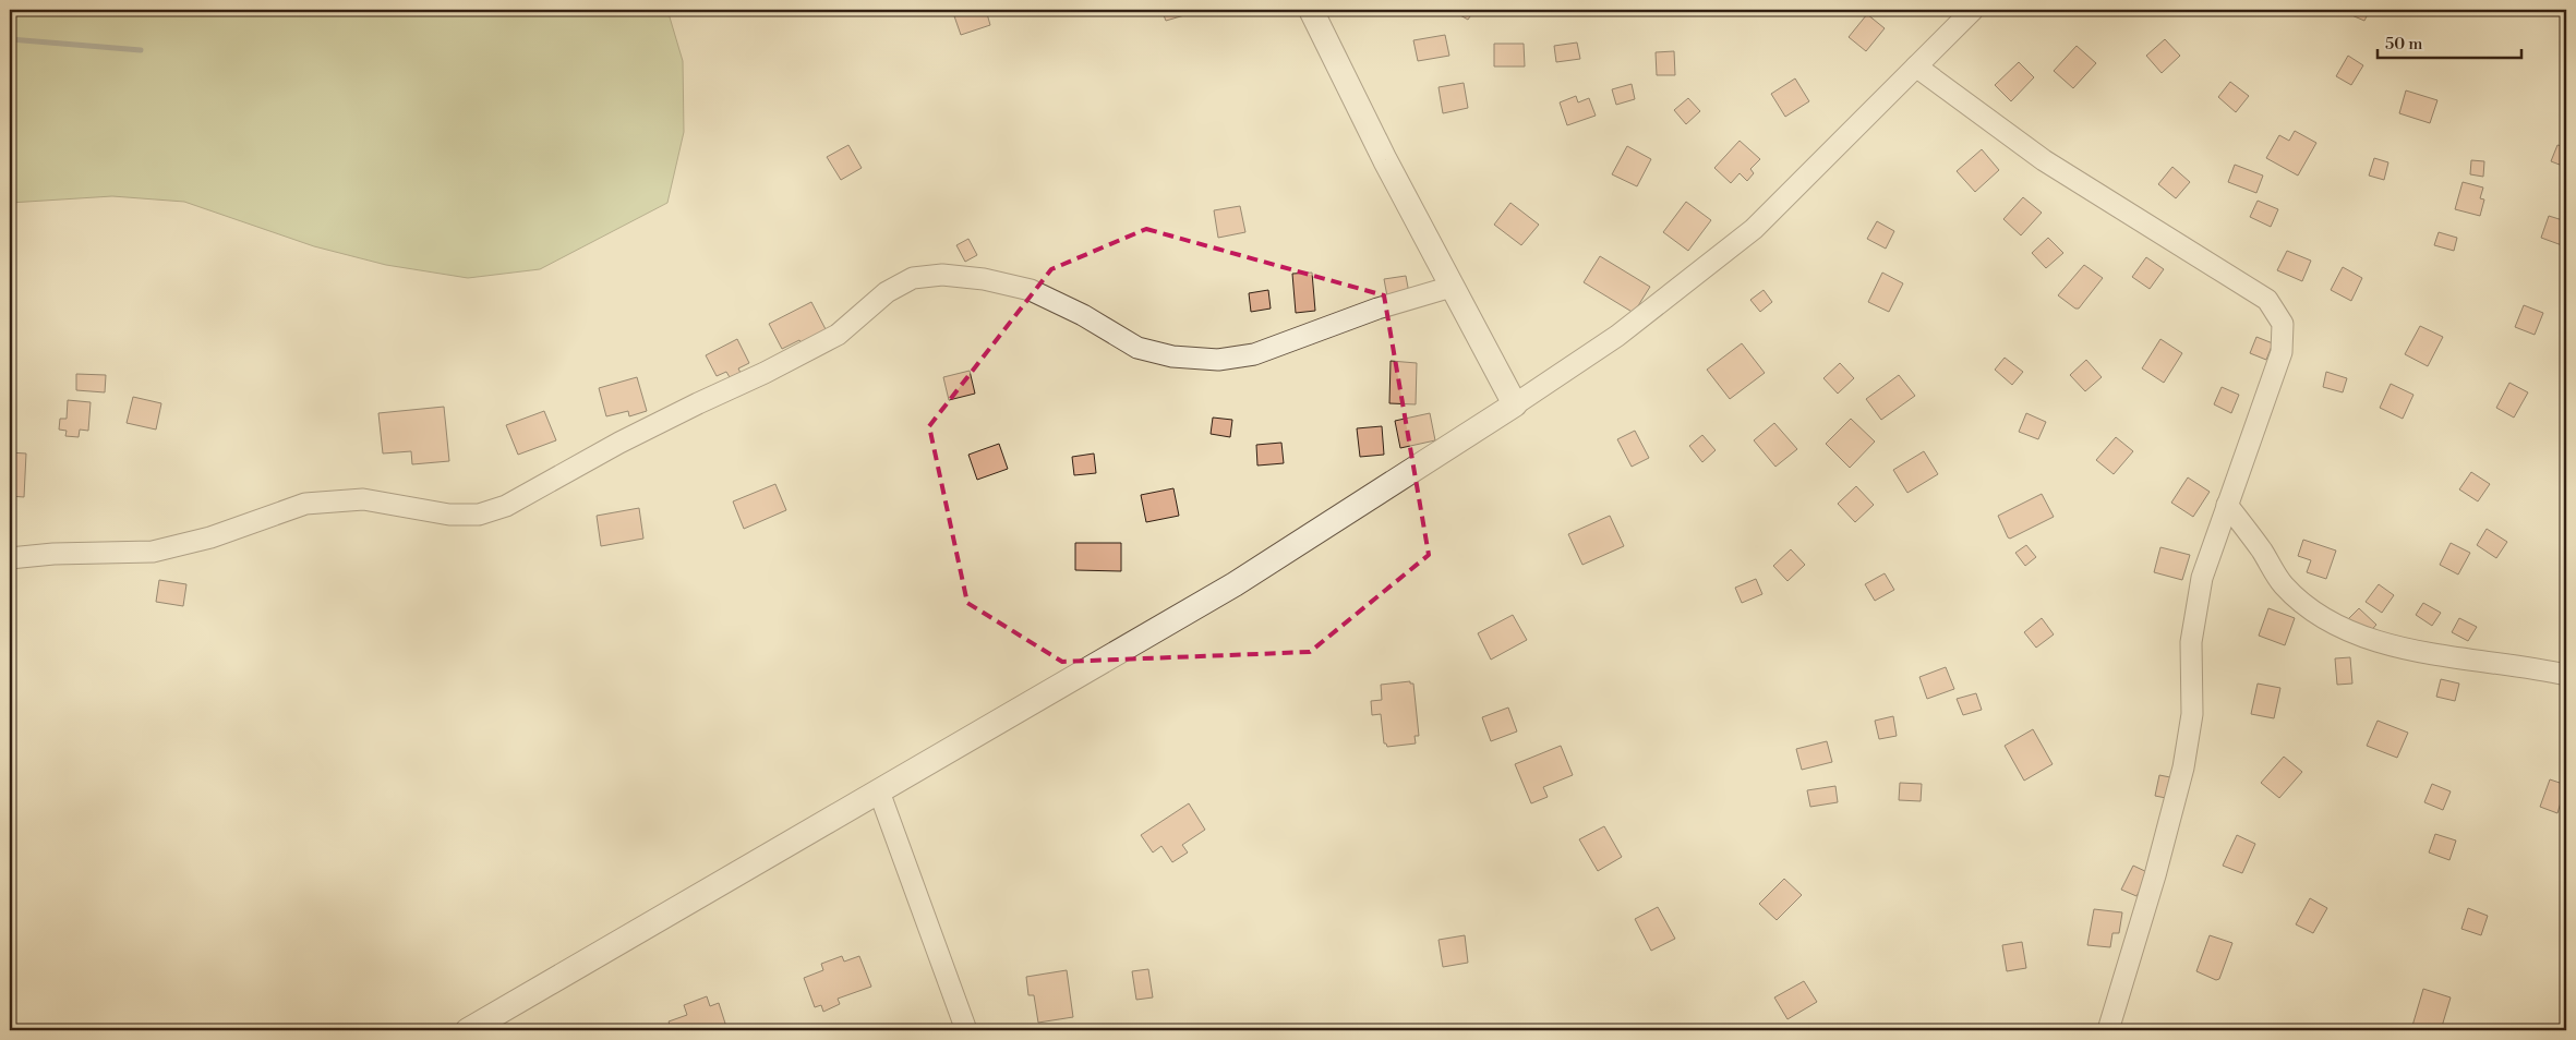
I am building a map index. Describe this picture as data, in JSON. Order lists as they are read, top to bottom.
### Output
{
  "scale_bar": "50 m"
}
